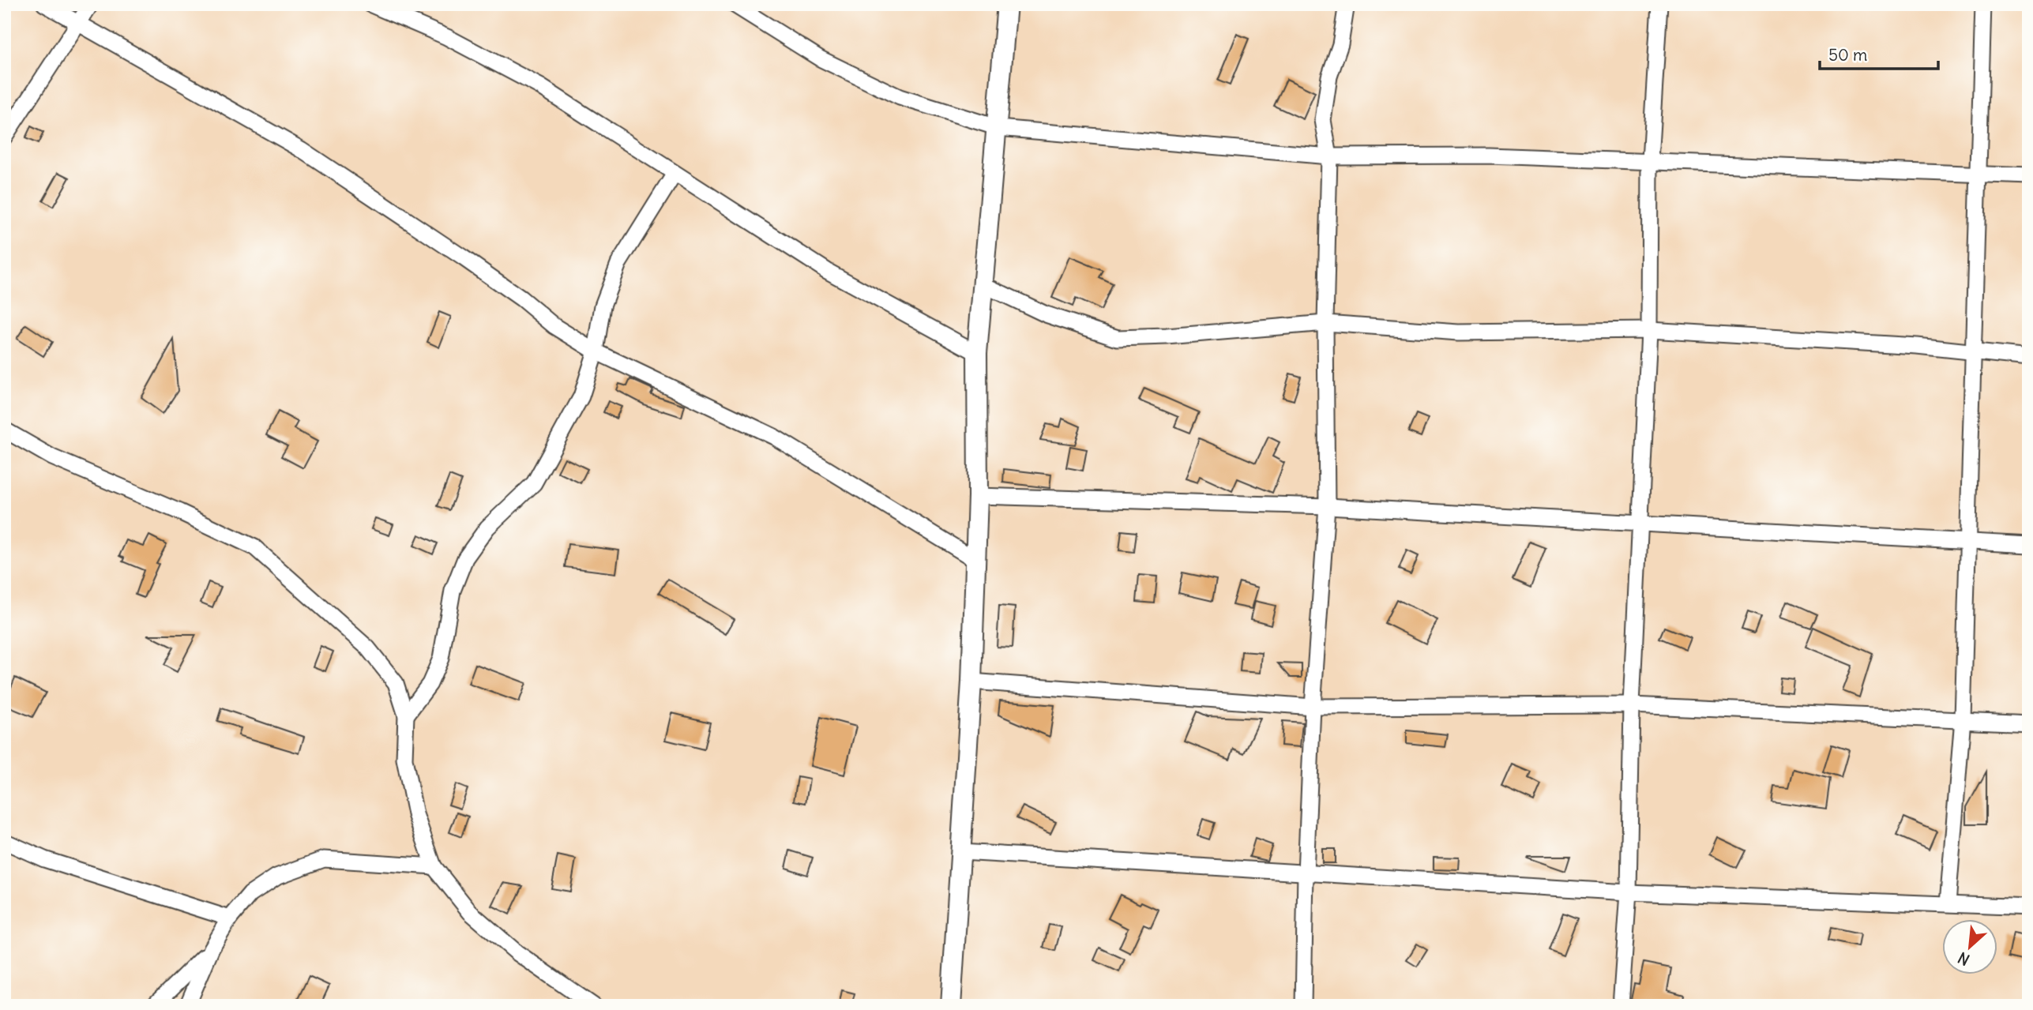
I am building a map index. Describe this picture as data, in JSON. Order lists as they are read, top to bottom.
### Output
{
  "scale_bar": "50 m",
  "north": "bottom left"
}
